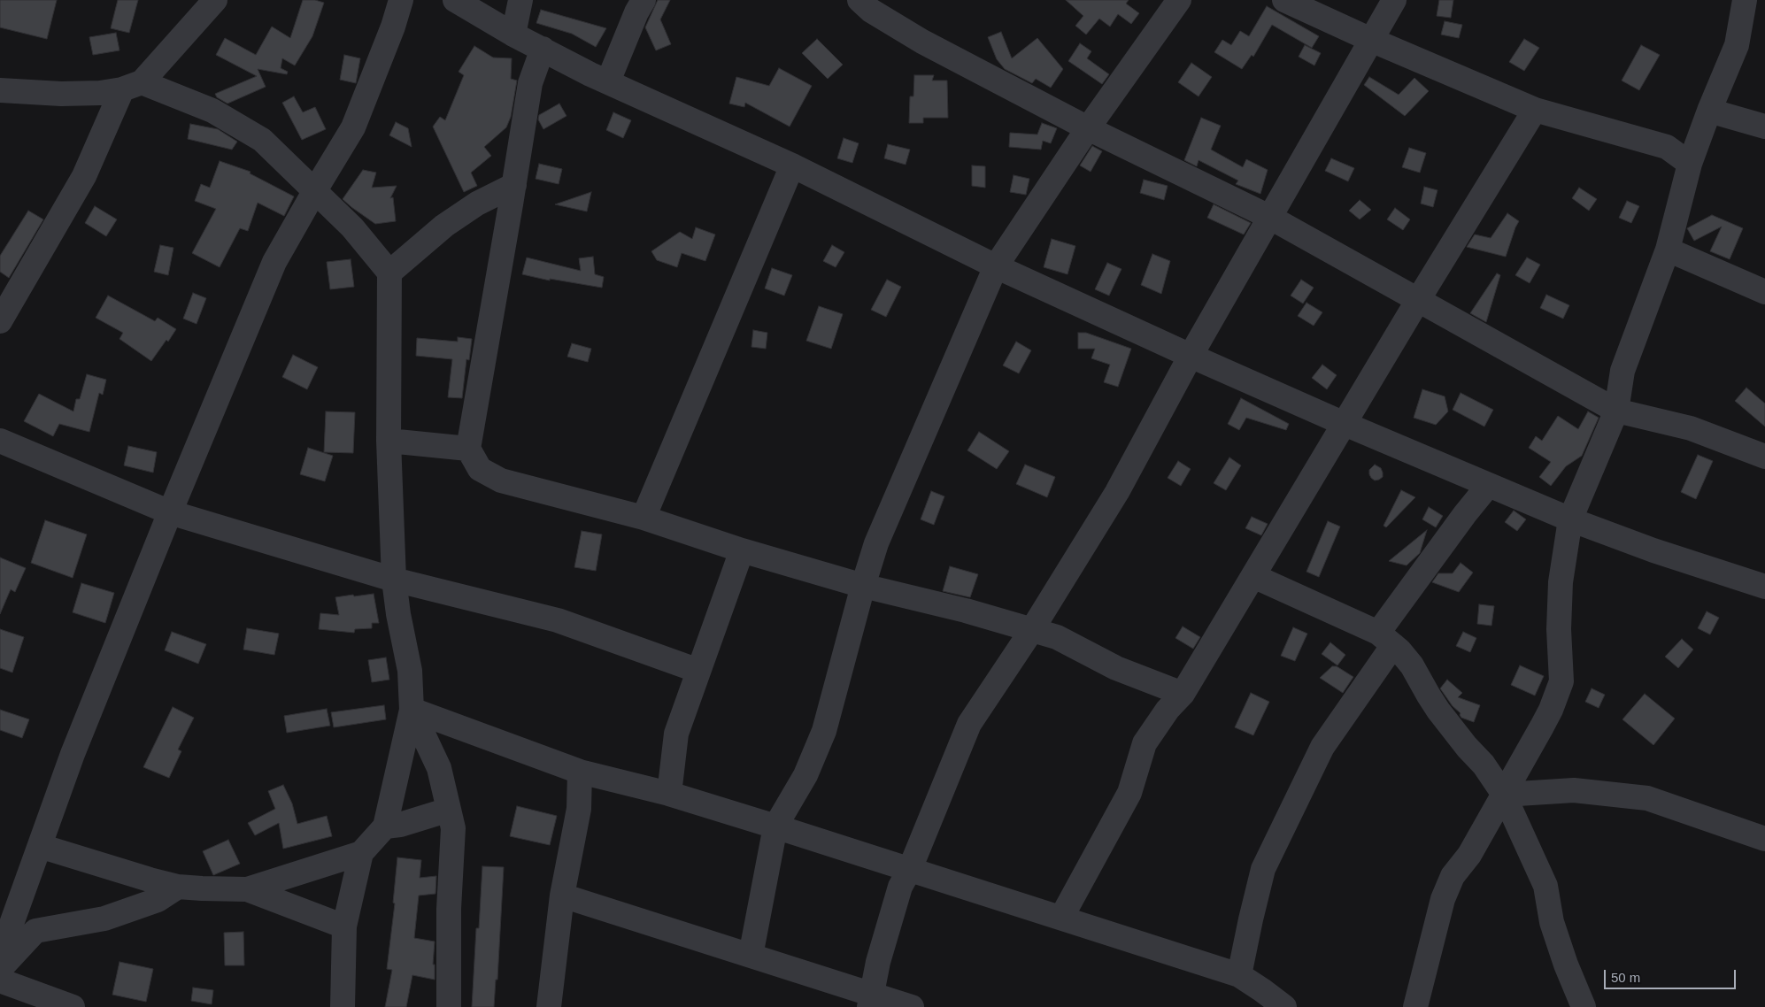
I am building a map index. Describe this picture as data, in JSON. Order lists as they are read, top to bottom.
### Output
{
  "scale_bar": "50 m"
}
